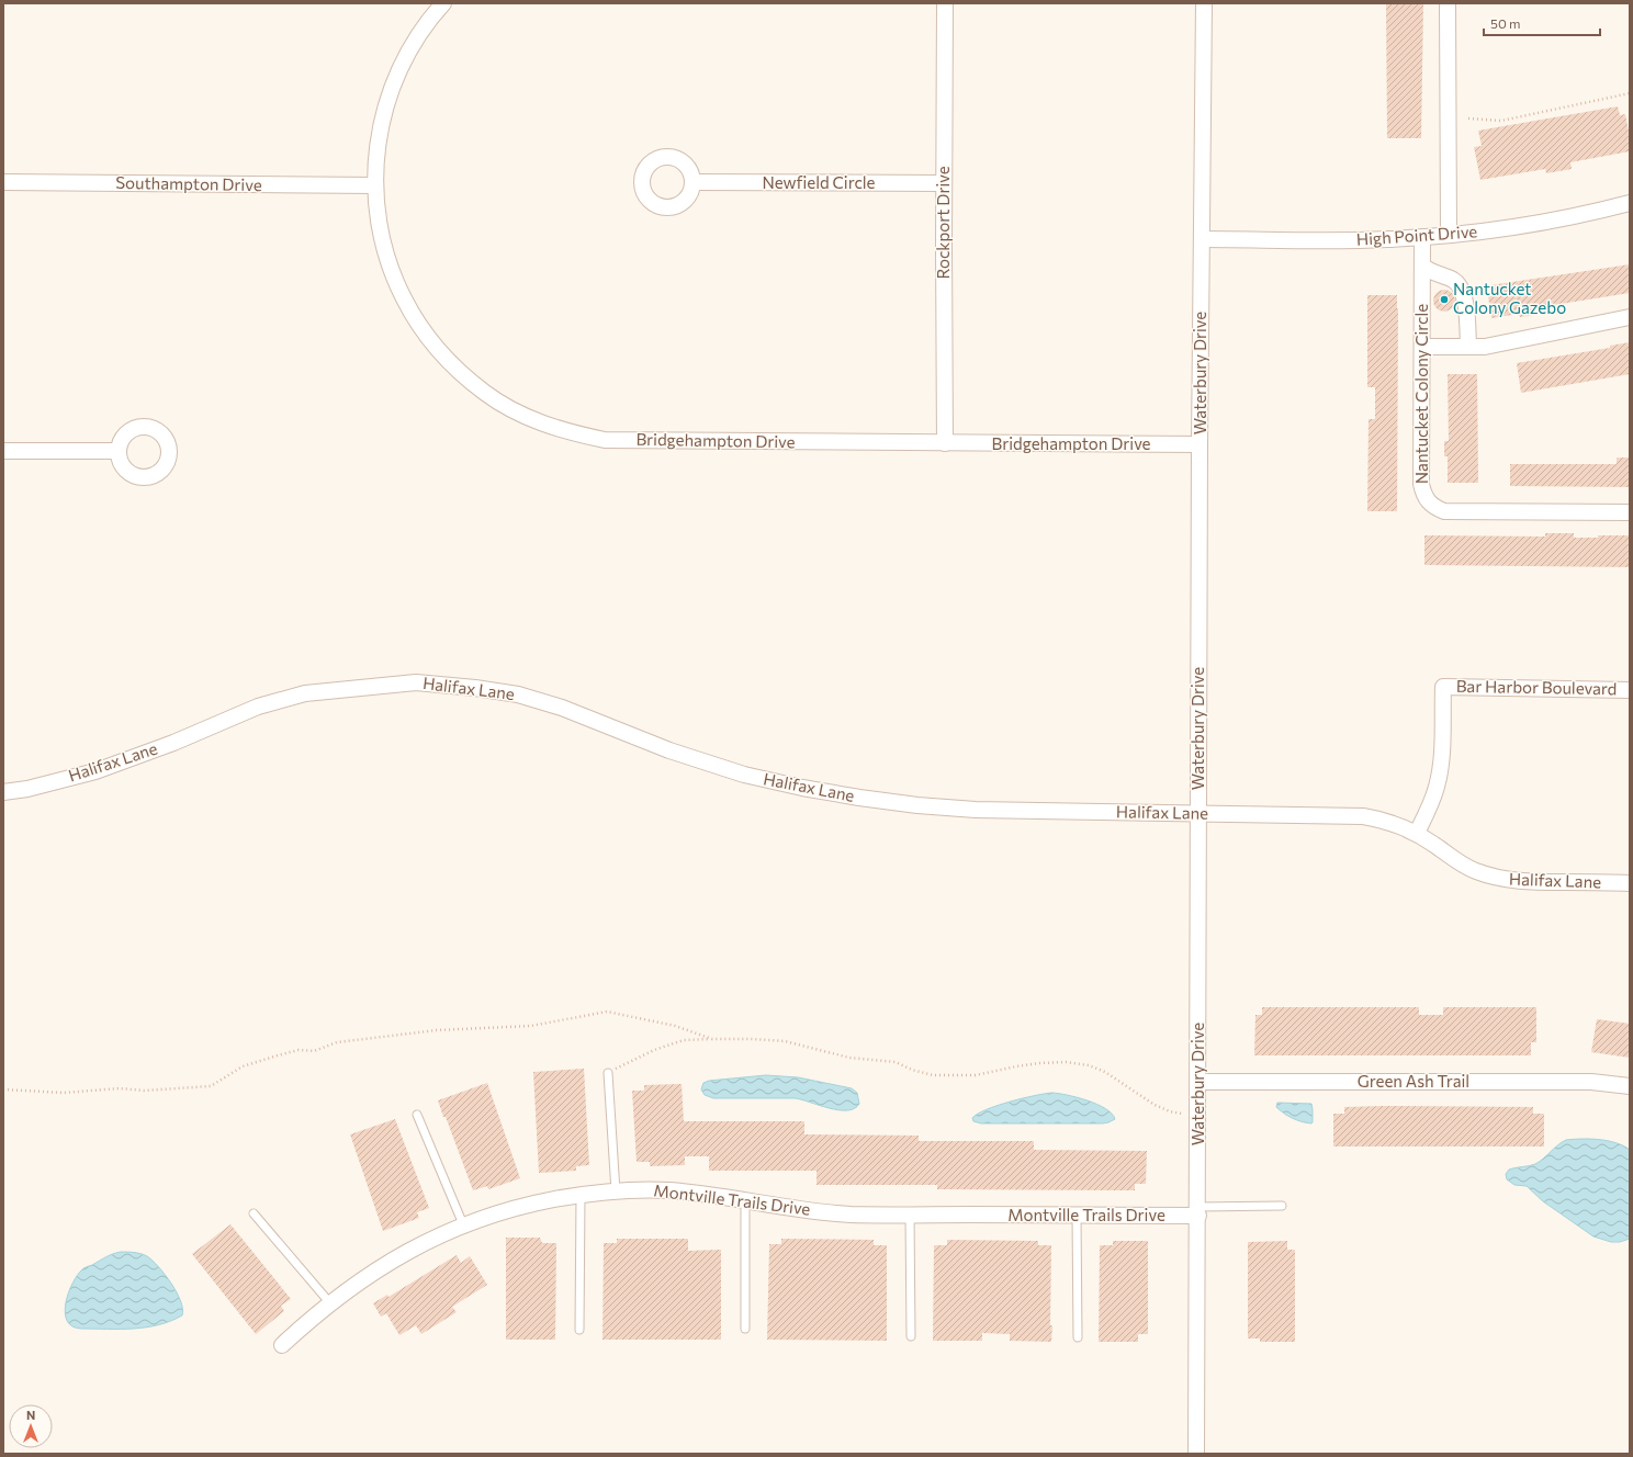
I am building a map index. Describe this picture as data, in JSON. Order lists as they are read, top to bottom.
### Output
{
  "streets": {
    "street": [
      "Newfield Circle",
      "Southampton Drive",
      "Rockport Drive",
      "High Point Drive",
      "Waterbury Drive",
      "Nantucket Colony Circle",
      "Bridgehampton Drive",
      "Bar Harbor Boulevard",
      "Halifax Lane",
      "Green Ash Trail",
      "Montville Trails Drive"
    ]
  },
  "crossings": [
    ["Newfield Circle", "Rockport Drive"],
    ["Southampton Drive", "Bridgehampton Drive"],
    ["Rockport Drive", "Bridgehampton Drive"],
    ["High Point Drive", "Waterbury Drive"],
    ["High Point Drive", "Nantucket Colony Circle"],
    ["Waterbury Drive", "Bridgehampton Drive"],
    ["Waterbury Drive", "Halifax Lane"],
    ["Waterbury Drive", "Green Ash Trail"],
    ["Waterbury Drive", "Montville Trails Drive"],
    ["Bar Harbor Boulevard", "Halifax Lane"]
  ],
  "places": ["Nantucket Colony Gazebo"],
  "scale_bar": "50 m",
  "north": "top"
}
